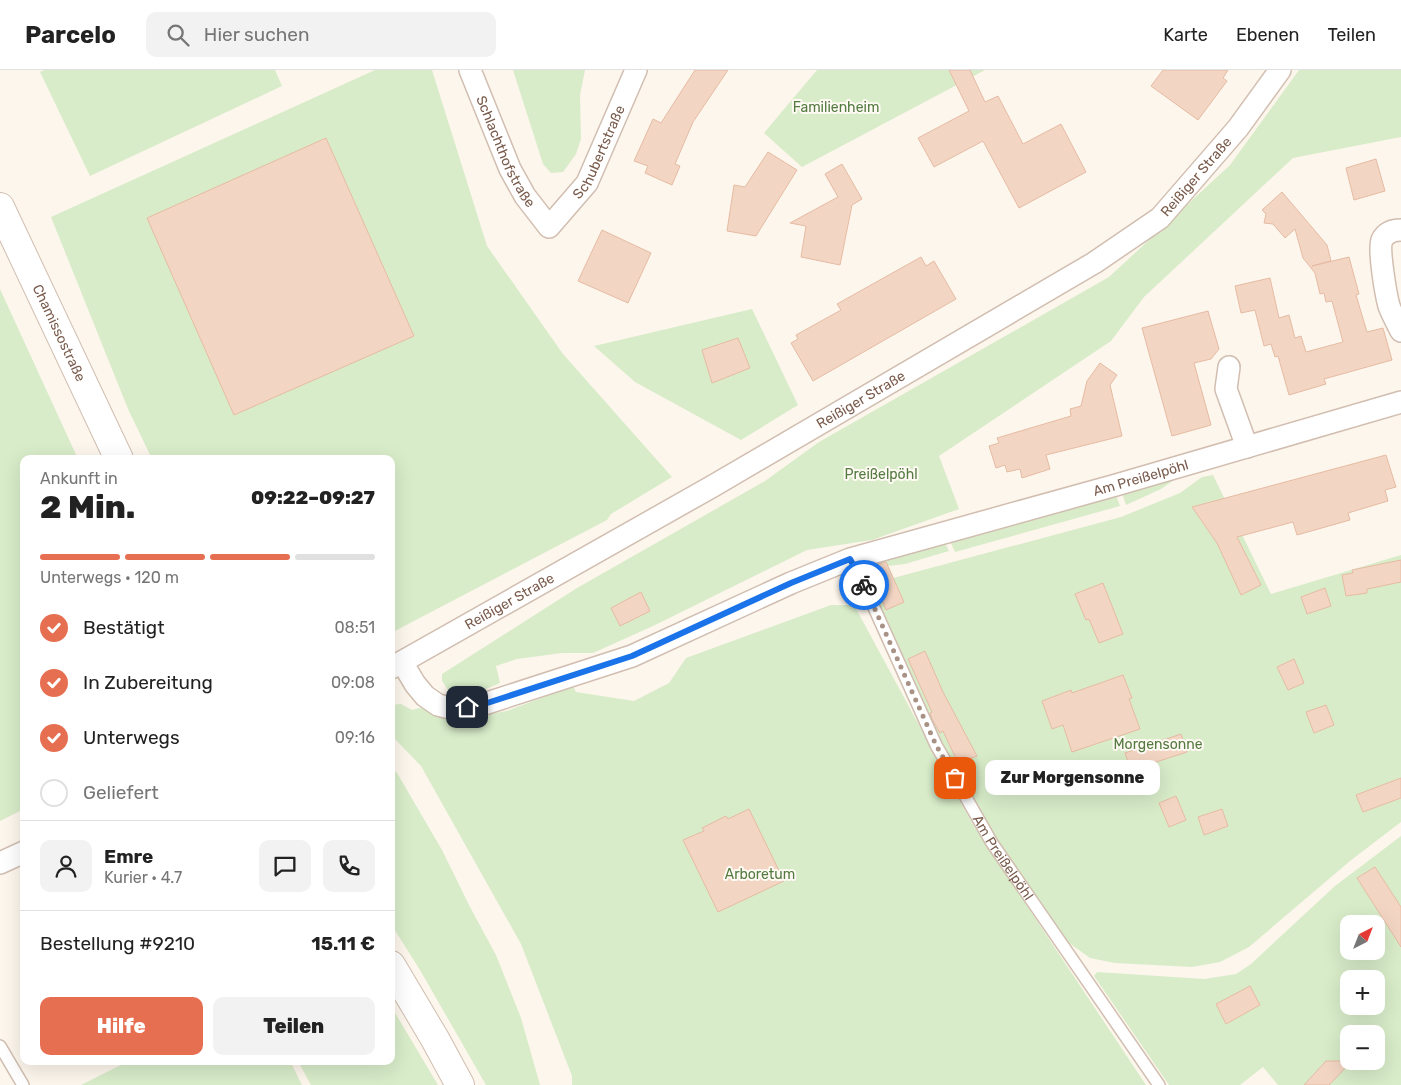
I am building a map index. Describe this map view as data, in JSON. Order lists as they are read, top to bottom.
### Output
{
  "streets": {
    "street": [
      "Schlachthofstraße",
      "Schubertstraße",
      "Reißiger Straße",
      "Chamissostraße",
      "Am Preißelpöhl"
    ]
  },
  "crossings": [
    ["Schlachthofstraße", "Schubertstraße"],
    ["Reißiger Straße", "Am Preißelpöhl"]
  ],
  "parks": [
    "Familienheim",
    "Preißelpöhl",
    "Morgensonne",
    "Arboretum"
  ],
  "places": ["Zur Morgensonne"],
  "north": "top right",
  "page": {
    "header": "Parcelo",
    "search": "Hier suchen",
    "nav": ["Karte", "Ebenen", "Teilen"],
    "heading": ["2 Min.", "Ankunft in", "09:22–09:27"],
    "panel": [
      "Emre",
      "Kurier · 4.7",
      "Bestellung #9210",
      "15.11 €"
    ],
    "bar": "Unterwegs · 120 m",
    "list": [
      ["Bestätigt", "08:51"],
      ["In Zubereitung", "09:08"],
      ["Unterwegs", "09:16"],
      "Geliefert"
    ],
    "bubble": "Zur Morgensonne",
    "map_buttons": ["+", "−"],
    "buttons": ["Hilfe", "Teilen"]
  }
}
